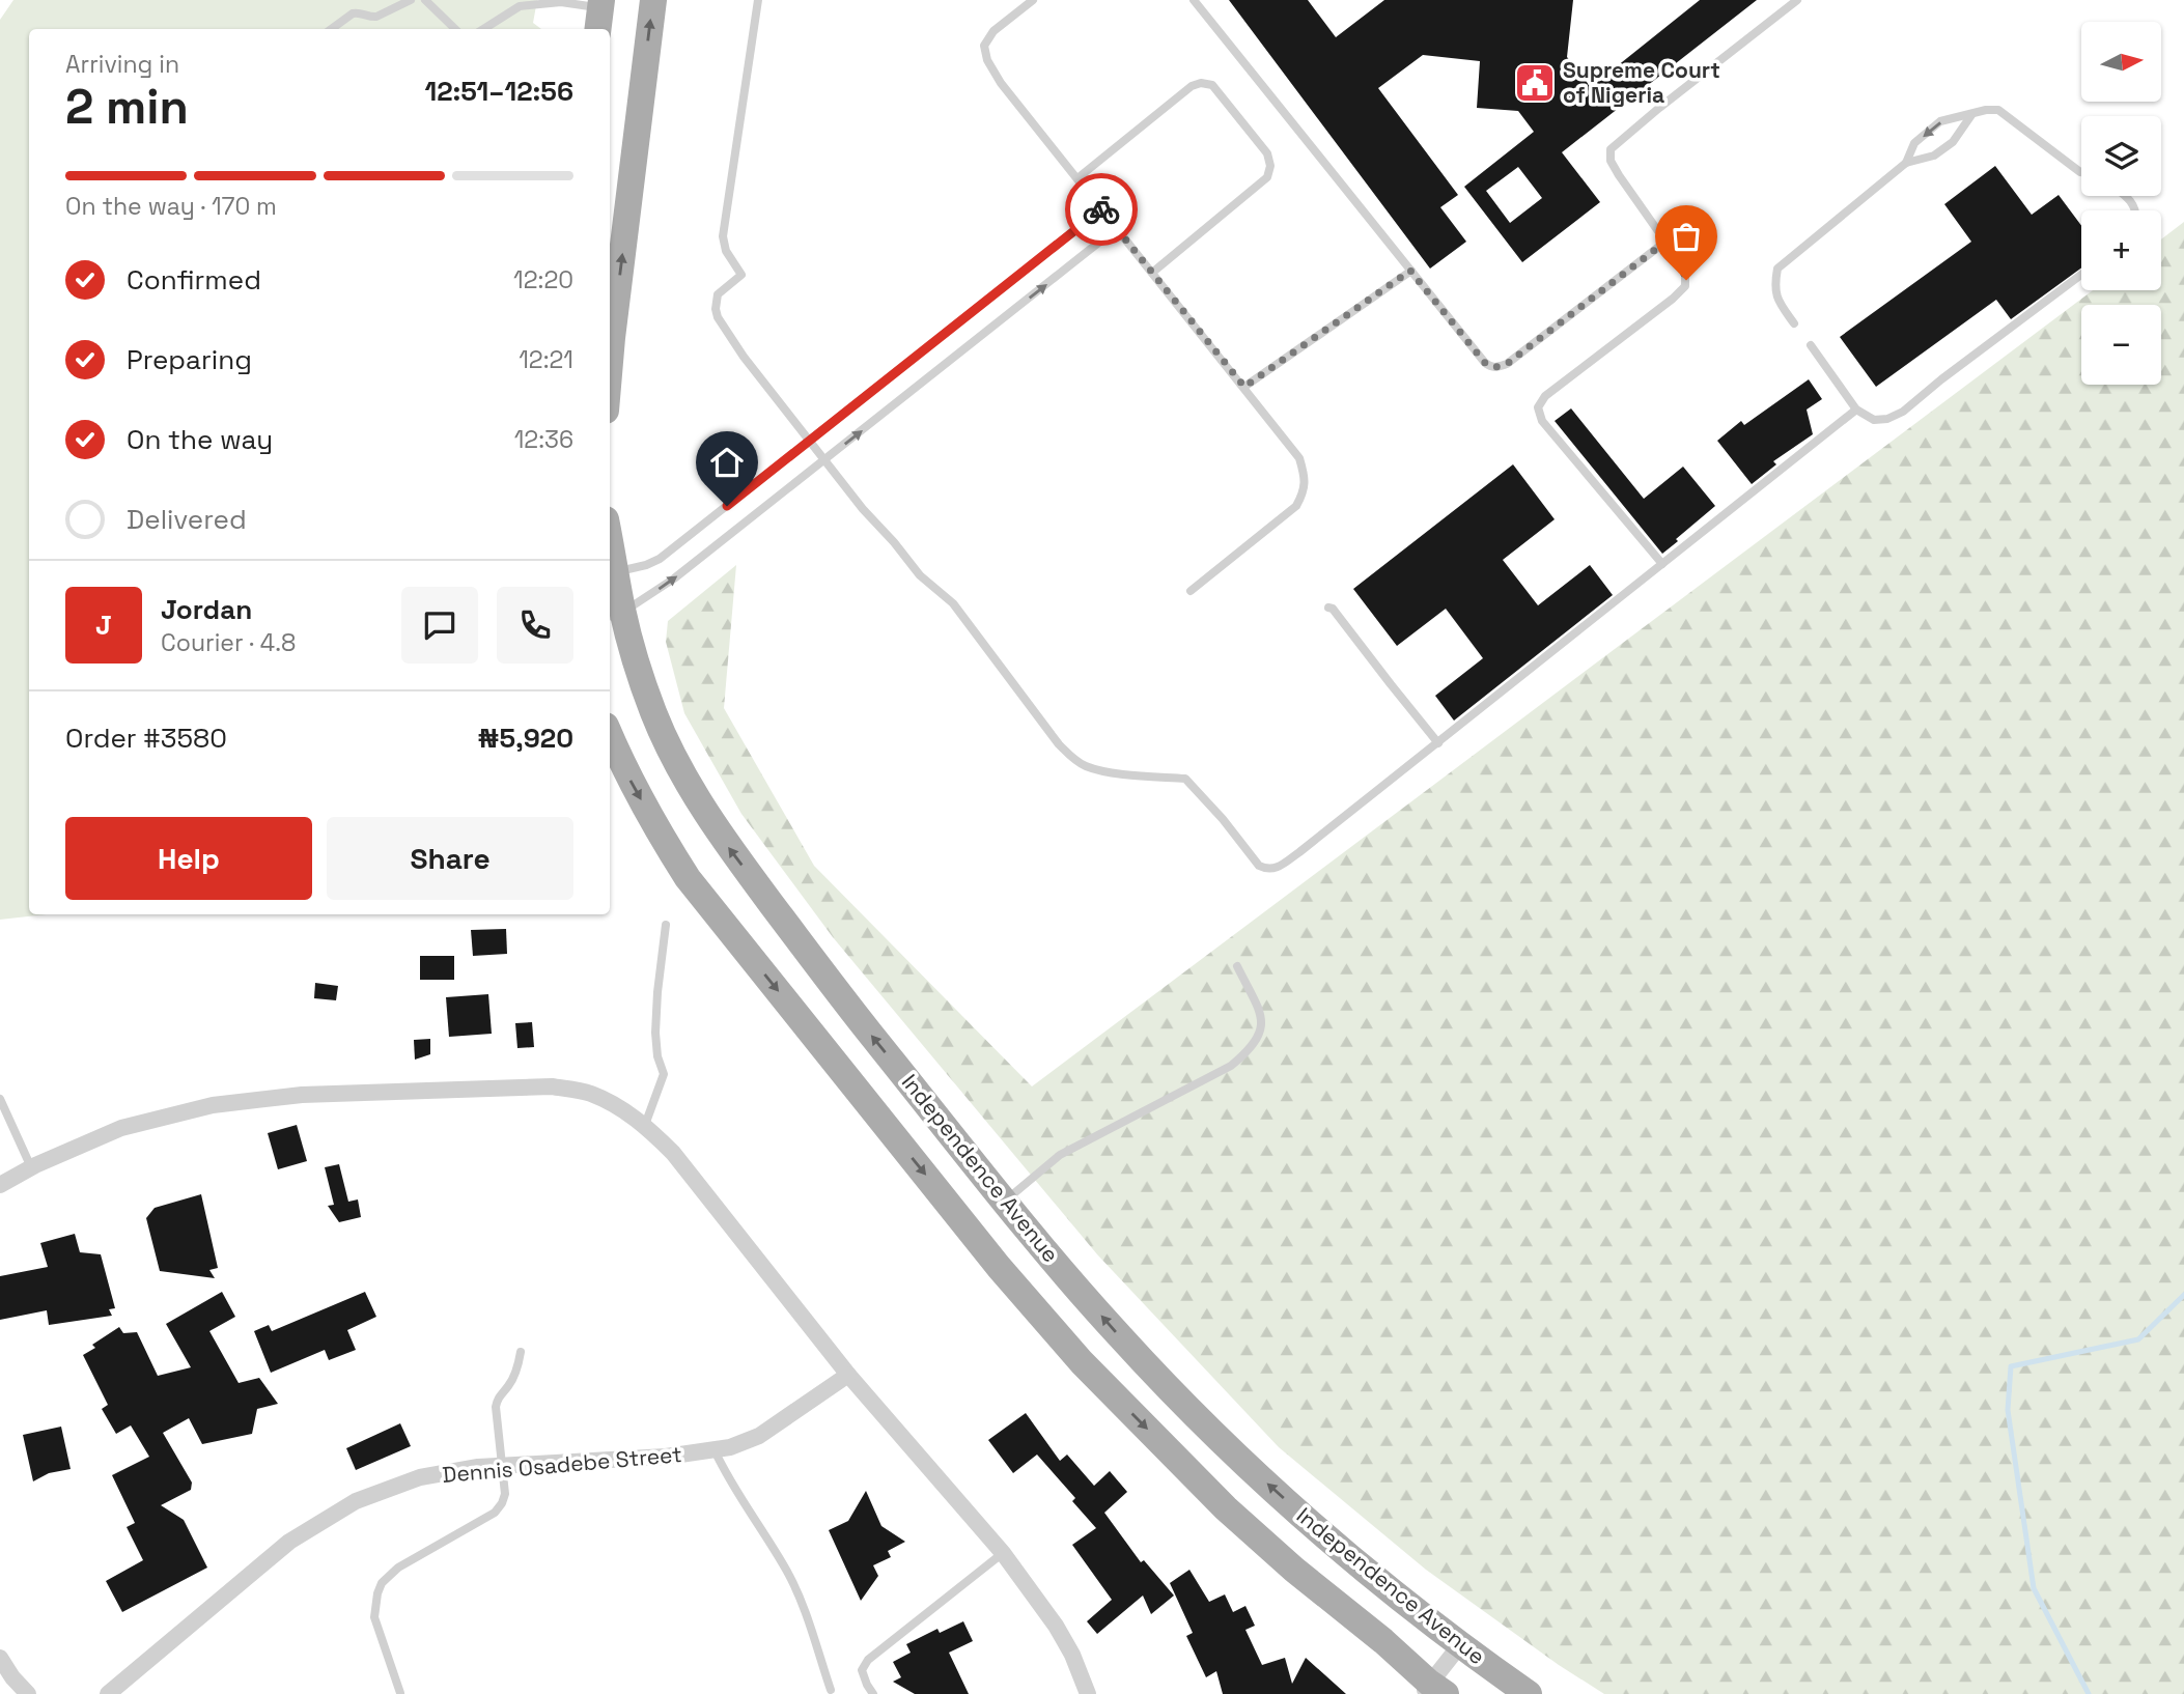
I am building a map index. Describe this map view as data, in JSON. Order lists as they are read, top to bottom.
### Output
{
  "streets": {
    "main road": ["Independence Avenue"],
    "street": ["Dennis Osadebe Street"]
  },
  "places": {
    "public building": ["Supreme Court of Nigeria"]
  },
  "north": "right",
  "page": {
    "map_buttons": ["+", "−"],
    "heading": ["2 min", "Arriving in", "12:51–12:56"],
    "panel": [
      "Jordan",
      "Courier · 4.8",
      "Order #3580",
      "₦5,920"
    ],
    "bar": "On the way · 170 m",
    "list": [
      ["Confirmed", "12:20"],
      ["Preparing", "12:21"],
      ["On the way", "12:36"],
      "Delivered"
    ],
    "round": "J",
    "buttons": ["Help", "Share"]
  }
}
